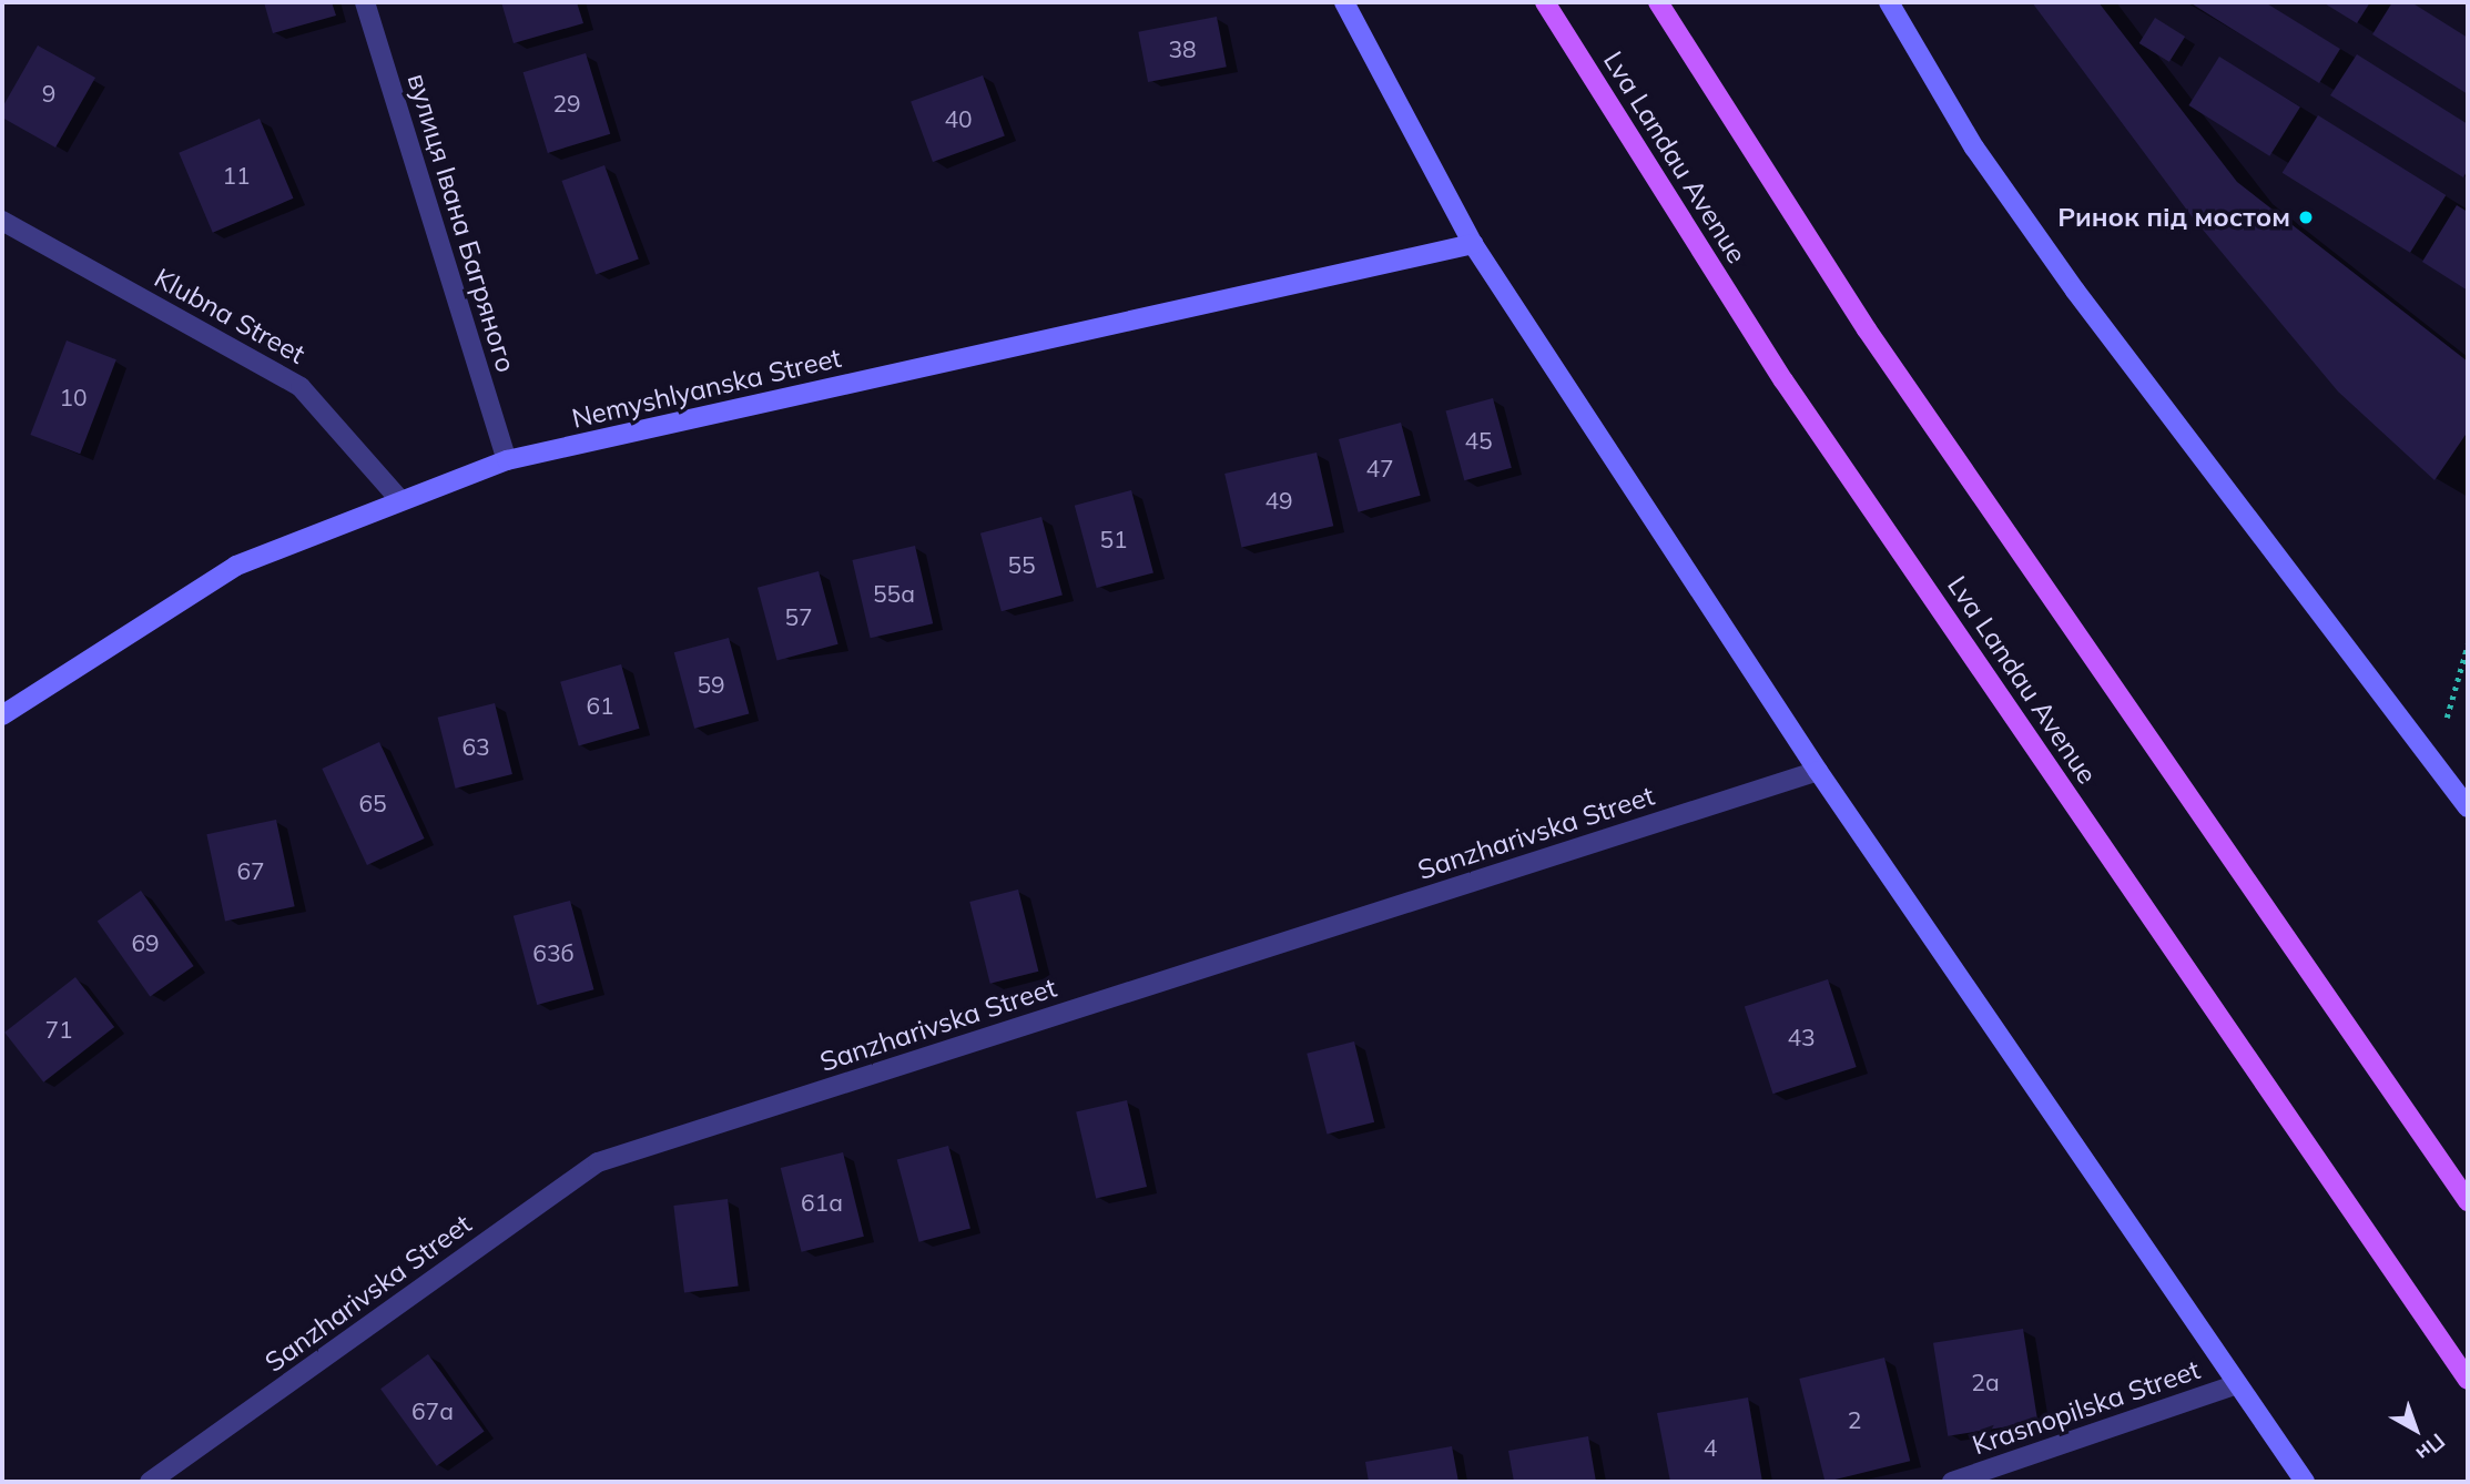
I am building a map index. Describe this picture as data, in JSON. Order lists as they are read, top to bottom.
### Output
{
  "streets": {
    "main road": ["Lva Landau Avenue"],
    "street": [
      "вулиця Івана Багряного",
      "Klubna Street",
      "Nemyshlyanska Street",
      "Sanzharivska Street",
      "Krasnopilska Street"
    ]
  },
  "crossings": [
    ["вулиця Івана Багряного", "Nemyshlyanska Street"],
    ["Klubna Street", "Nemyshlyanska Street"]
  ],
  "places": ["Ринок під мостом"],
  "house_numbers": [
    "38",
    "9",
    "29",
    "40",
    "11",
    "10",
    "45",
    "47",
    "49",
    "51",
    "55",
    "55а",
    "57",
    "59",
    "61",
    "63",
    "65",
    "67",
    "69",
    "63б",
    "71",
    "43",
    "61а",
    "2а",
    "67а",
    "2",
    "4"
  ],
  "north": "bottom right"
}
